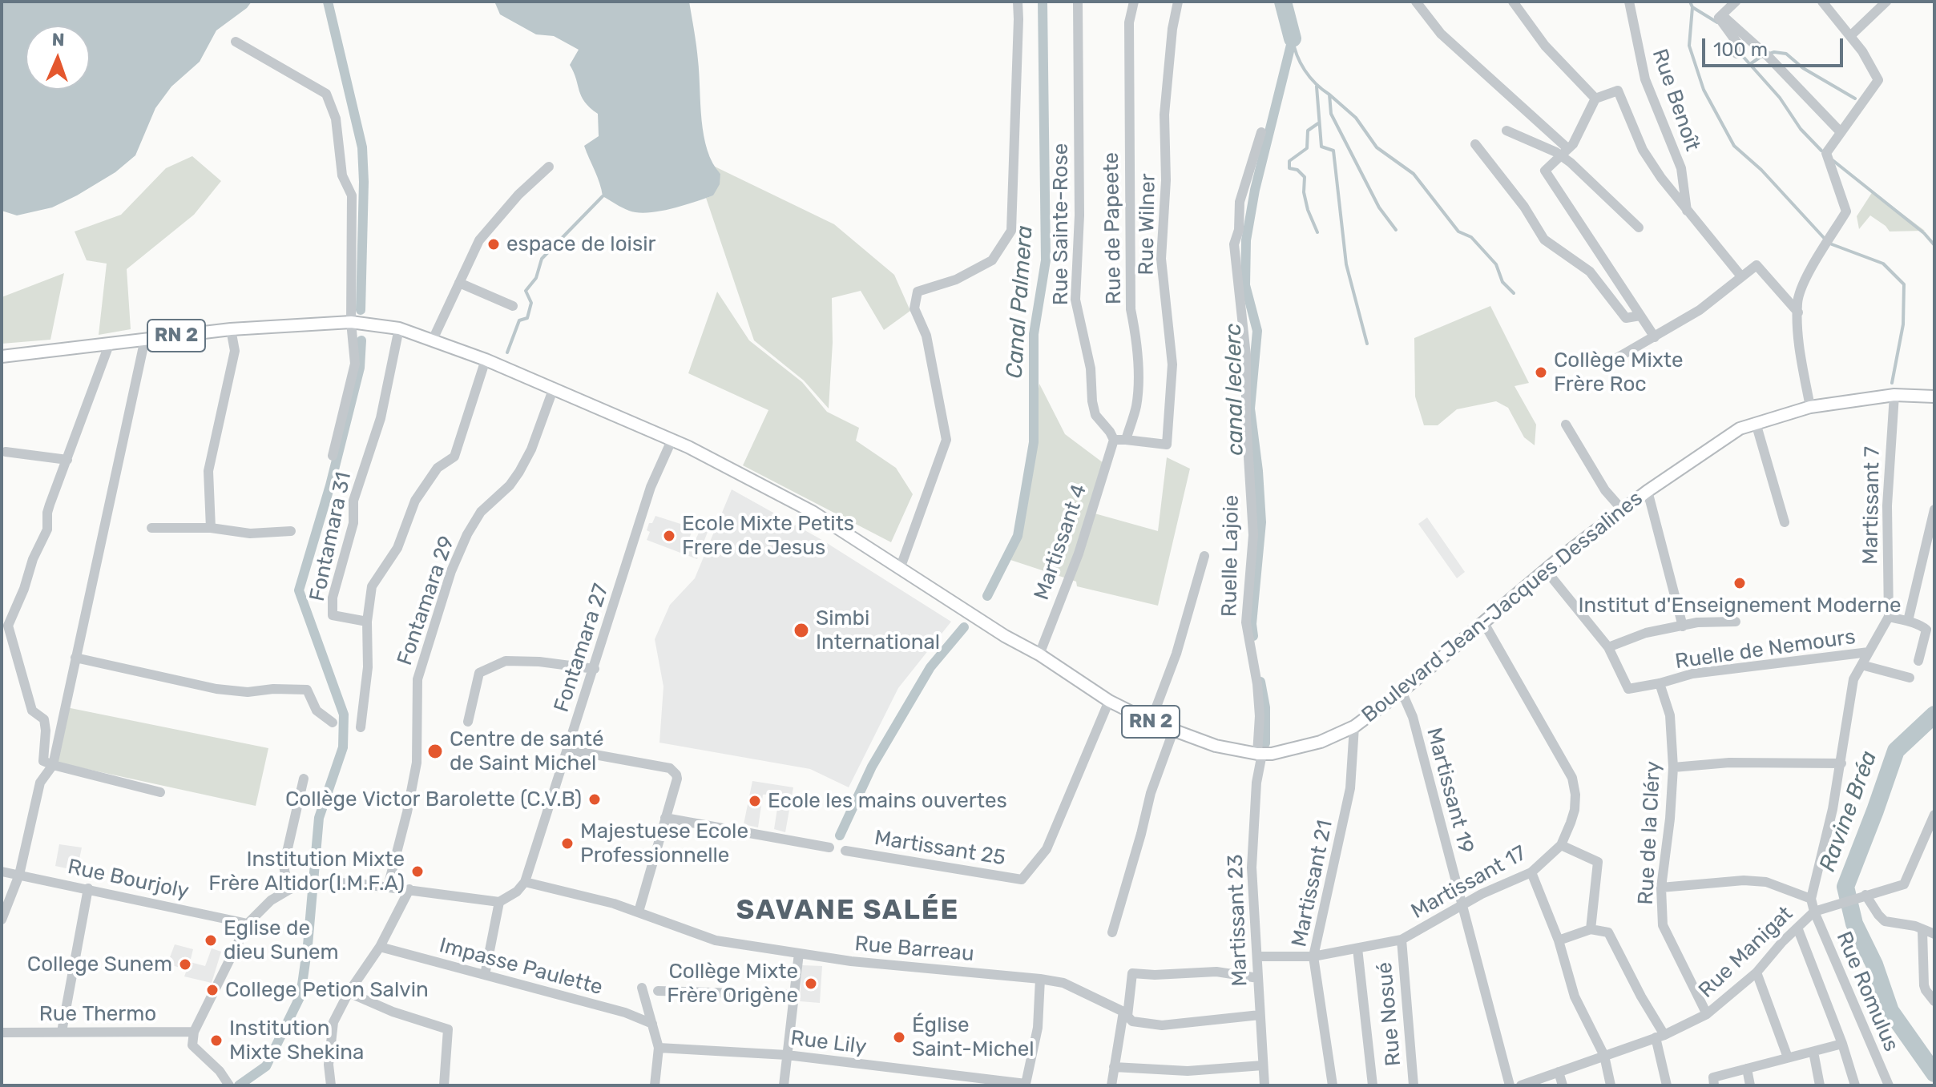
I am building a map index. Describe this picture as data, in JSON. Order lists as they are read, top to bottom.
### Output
{
  "streets": {
    "main road": ["RN 2", "Boulevard Jean-Jacques Dessalines"],
    "street": [
      "Rue Benoît",
      "Rue Sainte-Rose",
      "Rue Wilner",
      "Rue de Papeete",
      "Martissant 7",
      "Fontamara 31",
      "Martissant 4",
      "Ruelle Lajoie",
      "Fontamara 29",
      "Fontamara 27",
      "Ruelle de Nemours",
      "Martissant 19",
      "Rue de la Cléry",
      "Martissant 25",
      "Rue Bourjoly",
      "Martissant 17",
      "Martissant 21",
      "Martissant 23",
      "Rue Barreau",
      "Rue Manigat",
      "Impasse Paulette",
      "Rue Romulus",
      "Rue Thermo",
      "Rue Nosué",
      "Rue Lily"
    ]
  },
  "crossings": [
    ["Rue Sainte-Rose", "Martissant 4"],
    ["Rue Wilner", "Rue de Papeete"],
    ["RN 2", "Boulevard Jean-Jacques Dessalines"],
    ["Martissant 7", "Boulevard Jean-Jacques Dessalines"],
    ["Martissant 7", "Rue Manigat"],
    ["Fontamara 31", "Boulevard Jean-Jacques Dessalines"],
    ["Martissant 4", "Boulevard Jean-Jacques Dessalines"],
    ["Ruelle Lajoie", "Boulevard Jean-Jacques Dessalines"],
    ["Ruelle Lajoie", "Martissant 23"],
    ["Fontamara 29", "Boulevard Jean-Jacques Dessalines"],
    ["Boulevard Jean-Jacques Dessalines", "Fontamara 27"],
    ["Boulevard Jean-Jacques Dessalines", "Martissant 19"],
    ["Boulevard Jean-Jacques Dessalines", "Martissant 25"],
    ["Boulevard Jean-Jacques Dessalines", "Martissant 17"],
    ["Boulevard Jean-Jacques Dessalines", "Martissant 21"],
    ["Boulevard Jean-Jacques Dessalines", "Martissant 23"],
    ["Fontamara 27", "Rue Barreau"],
    ["Ruelle de Nemours", "Rue de la Cléry"],
    ["Ruelle de Nemours", "Rue Manigat"],
    ["Martissant 19", "Martissant 17"],
    ["Rue de la Cléry", "Rue Manigat"],
    ["Martissant 17", "Martissant 21"],
    ["Martissant 17", "Martissant 23"],
    ["Martissant 17", "Rue Nosué"],
    ["Martissant 23", "Rue Barreau"],
    ["Rue Barreau", "Rue Lily"],
    ["Rue Manigat", "Rue Romulus"]
  ],
  "districts": ["SAVANE SALÉE"],
  "water": ["Canal Palmera", "canal leclerc", "Ravine Bréa"],
  "places": [
    "espace de loisir",
    "Collège Mixte Frère Roc",
    "Ecole Mixte Petits Frere de Jesus",
    "Institut d'Enseignement Moderne",
    "Simbi International",
    "Centre de santé de Saint Michel",
    "Collège Victor Barolette (C.V.B)",
    "Ecole les mains ouvertes",
    "Majestuese Ecole Professionnelle",
    "Institution Mixte Frère Altidor(I.M.F.A)",
    "Eglise de dieu Sunem",
    "College Sunem",
    "Collège Mixte Frère Origène",
    "College Petion Salvin",
    "Église Saint-Michel",
    "Institution Mixte Shekina"
  ],
  "scale_bar": "100 m",
  "north": "top"
}
